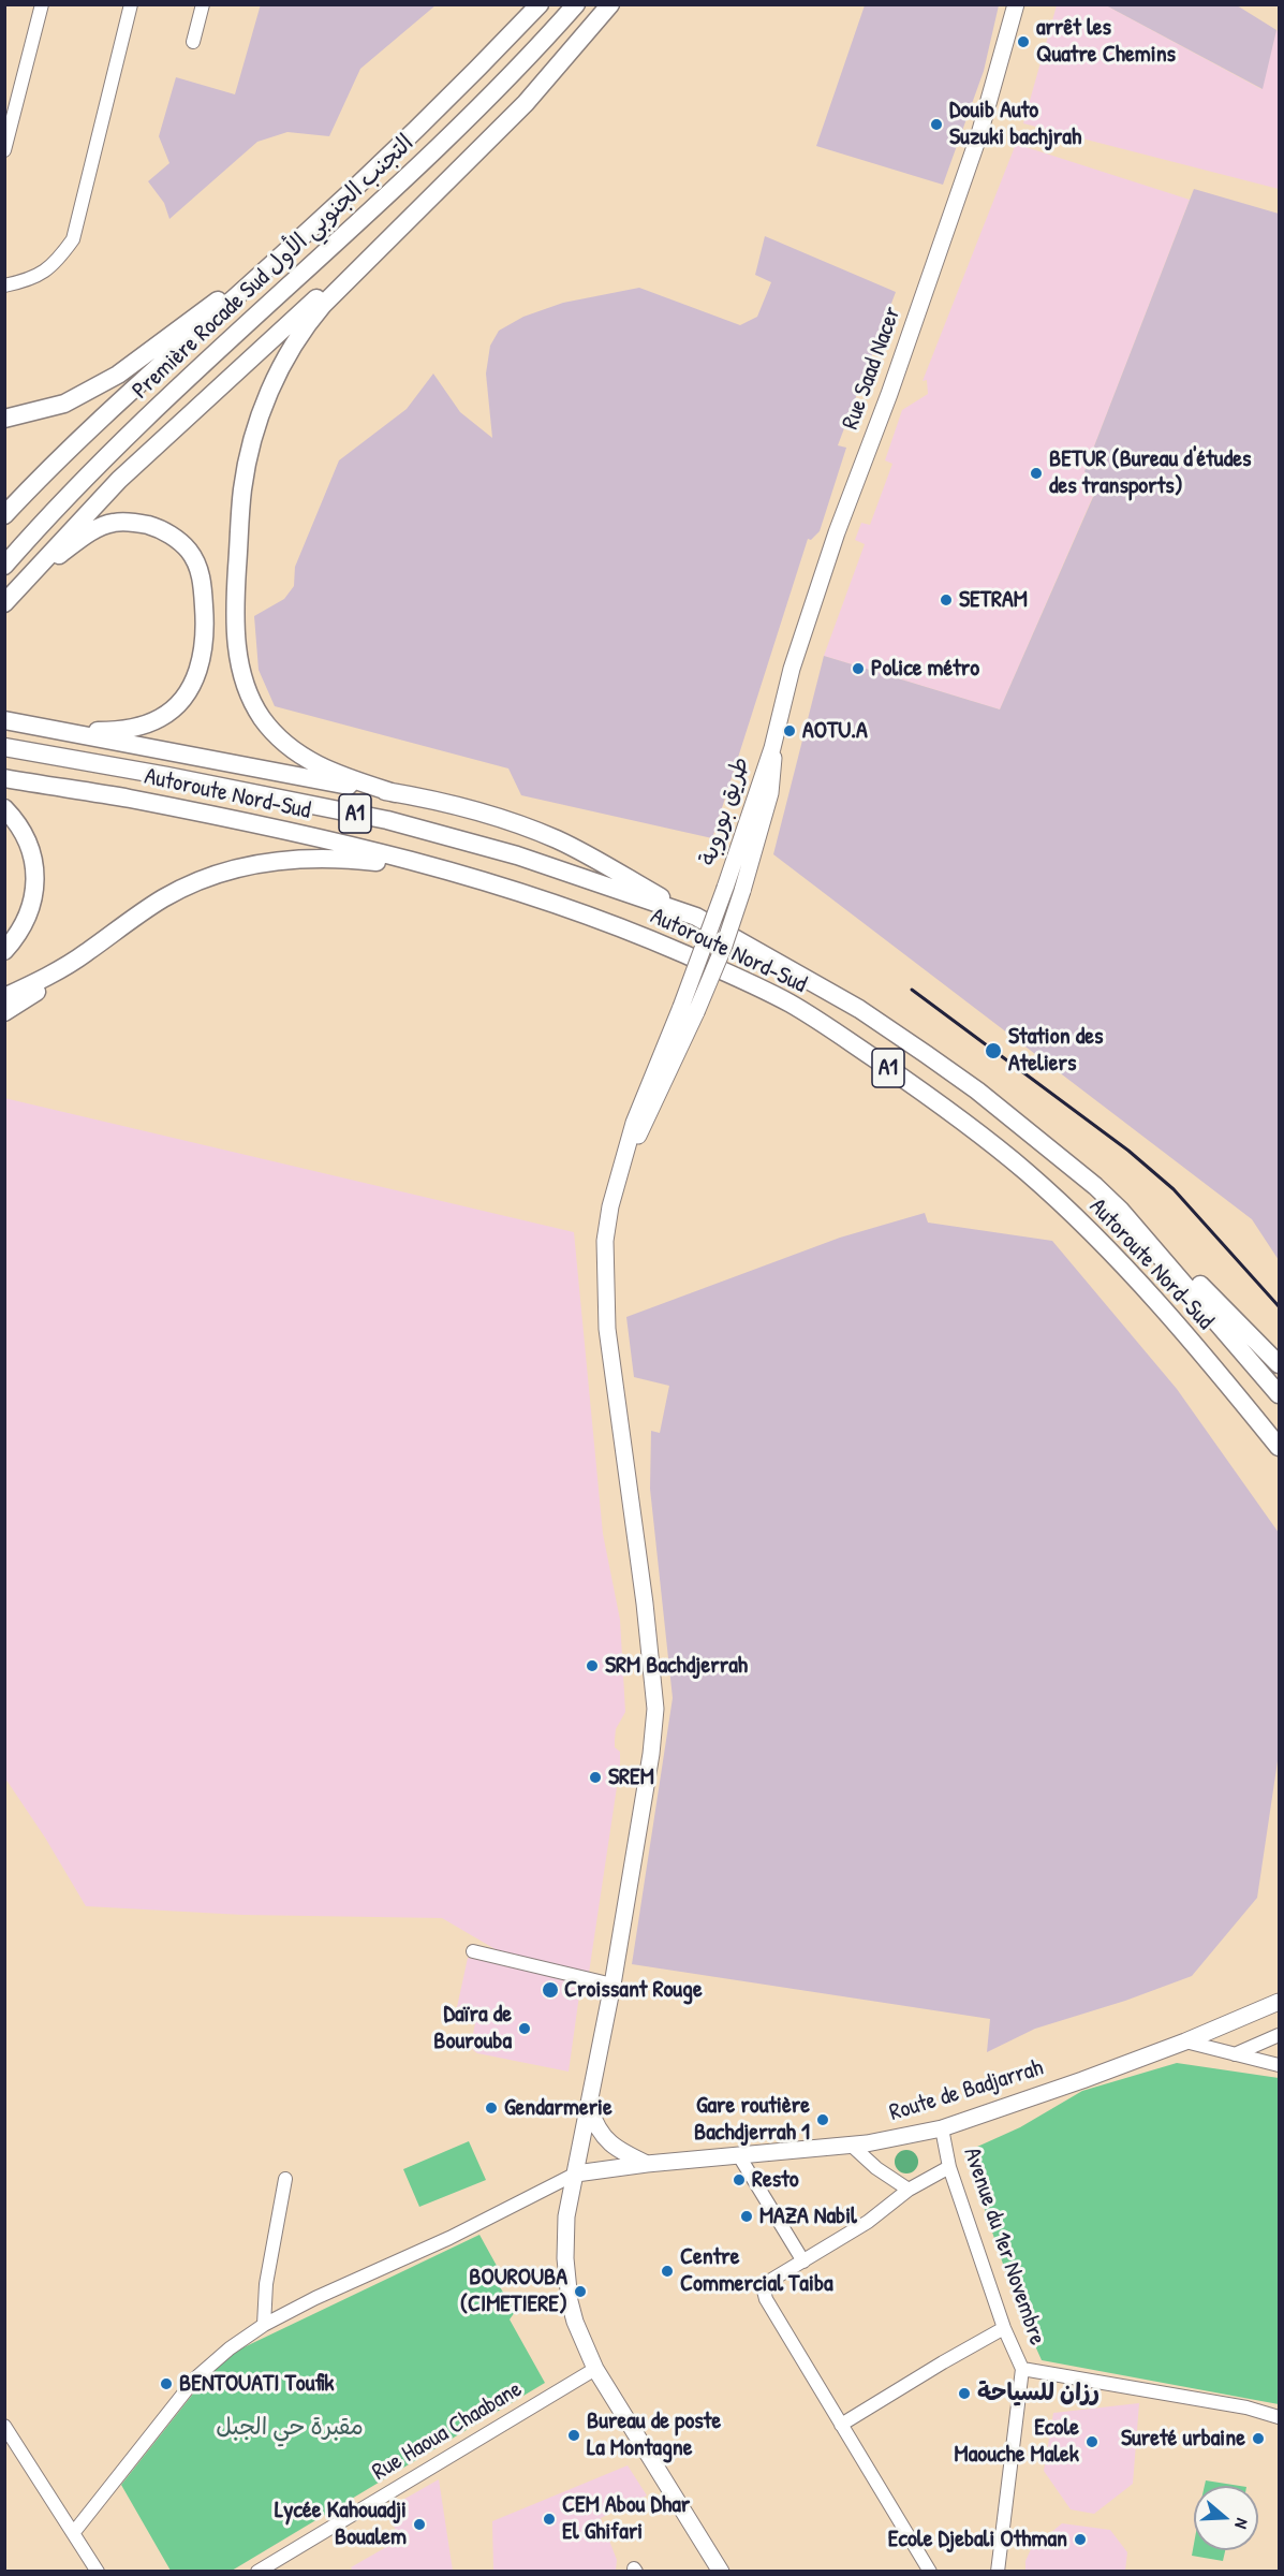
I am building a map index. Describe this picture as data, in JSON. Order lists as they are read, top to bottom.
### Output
{
  "streets": {
    "highway": ["Première Rocade Sud التجنب الجنوبي الأول", "Autoroute Nord-Sud", "A1"],
    "main road": ["Rue Saad Nacer", "طريق بوروبة", "Route de Badjarrah"],
    "street": ["Avenue du 1er Novembre", "Rue Haoua Chaabane"]
  },
  "crossings": [
    ["Rue Saad Nacer", "طريق بوروبة"],
    ["طريق بوروبة", "Route de Badjarrah"],
    ["طريق بوروبة", "Rue Haoua Chaabane"],
    ["Route de Badjarrah", "Avenue du 1er Novembre"]
  ],
  "parks": ["مقبرة حي الجبل"],
  "places": [
    "arrêt les Quatre Chemins",
    "Douib Auto Suzuki bachjrah",
    "BETUR (Bureau d'études des transports)",
    "SETRAM",
    "Police métro",
    "AOTU.A",
    "Station des Ateliers",
    "SRM Bachdjerrah",
    "SREM",
    "Croissant Rouge",
    "Daïra de Bourouba",
    "Gendarmerie",
    "Gare routière Bachdjerrah 1",
    "Resto",
    "MAZA Nabil",
    "Centre Commercial Taiba",
    "BOUROUBA (CIMETIERE)",
    "BENTOUATI Toufik",
    "رزان للسياحة",
    "Bureau de poste La Montagne",
    "Sureté urbaine",
    "Ecole Maouche Malek",
    "CEM Abou Dhar El Ghifari",
    "Lycée Kahouadji Boualem",
    "Ecole Djebali Othman"
  ],
  "north": "right"
}
